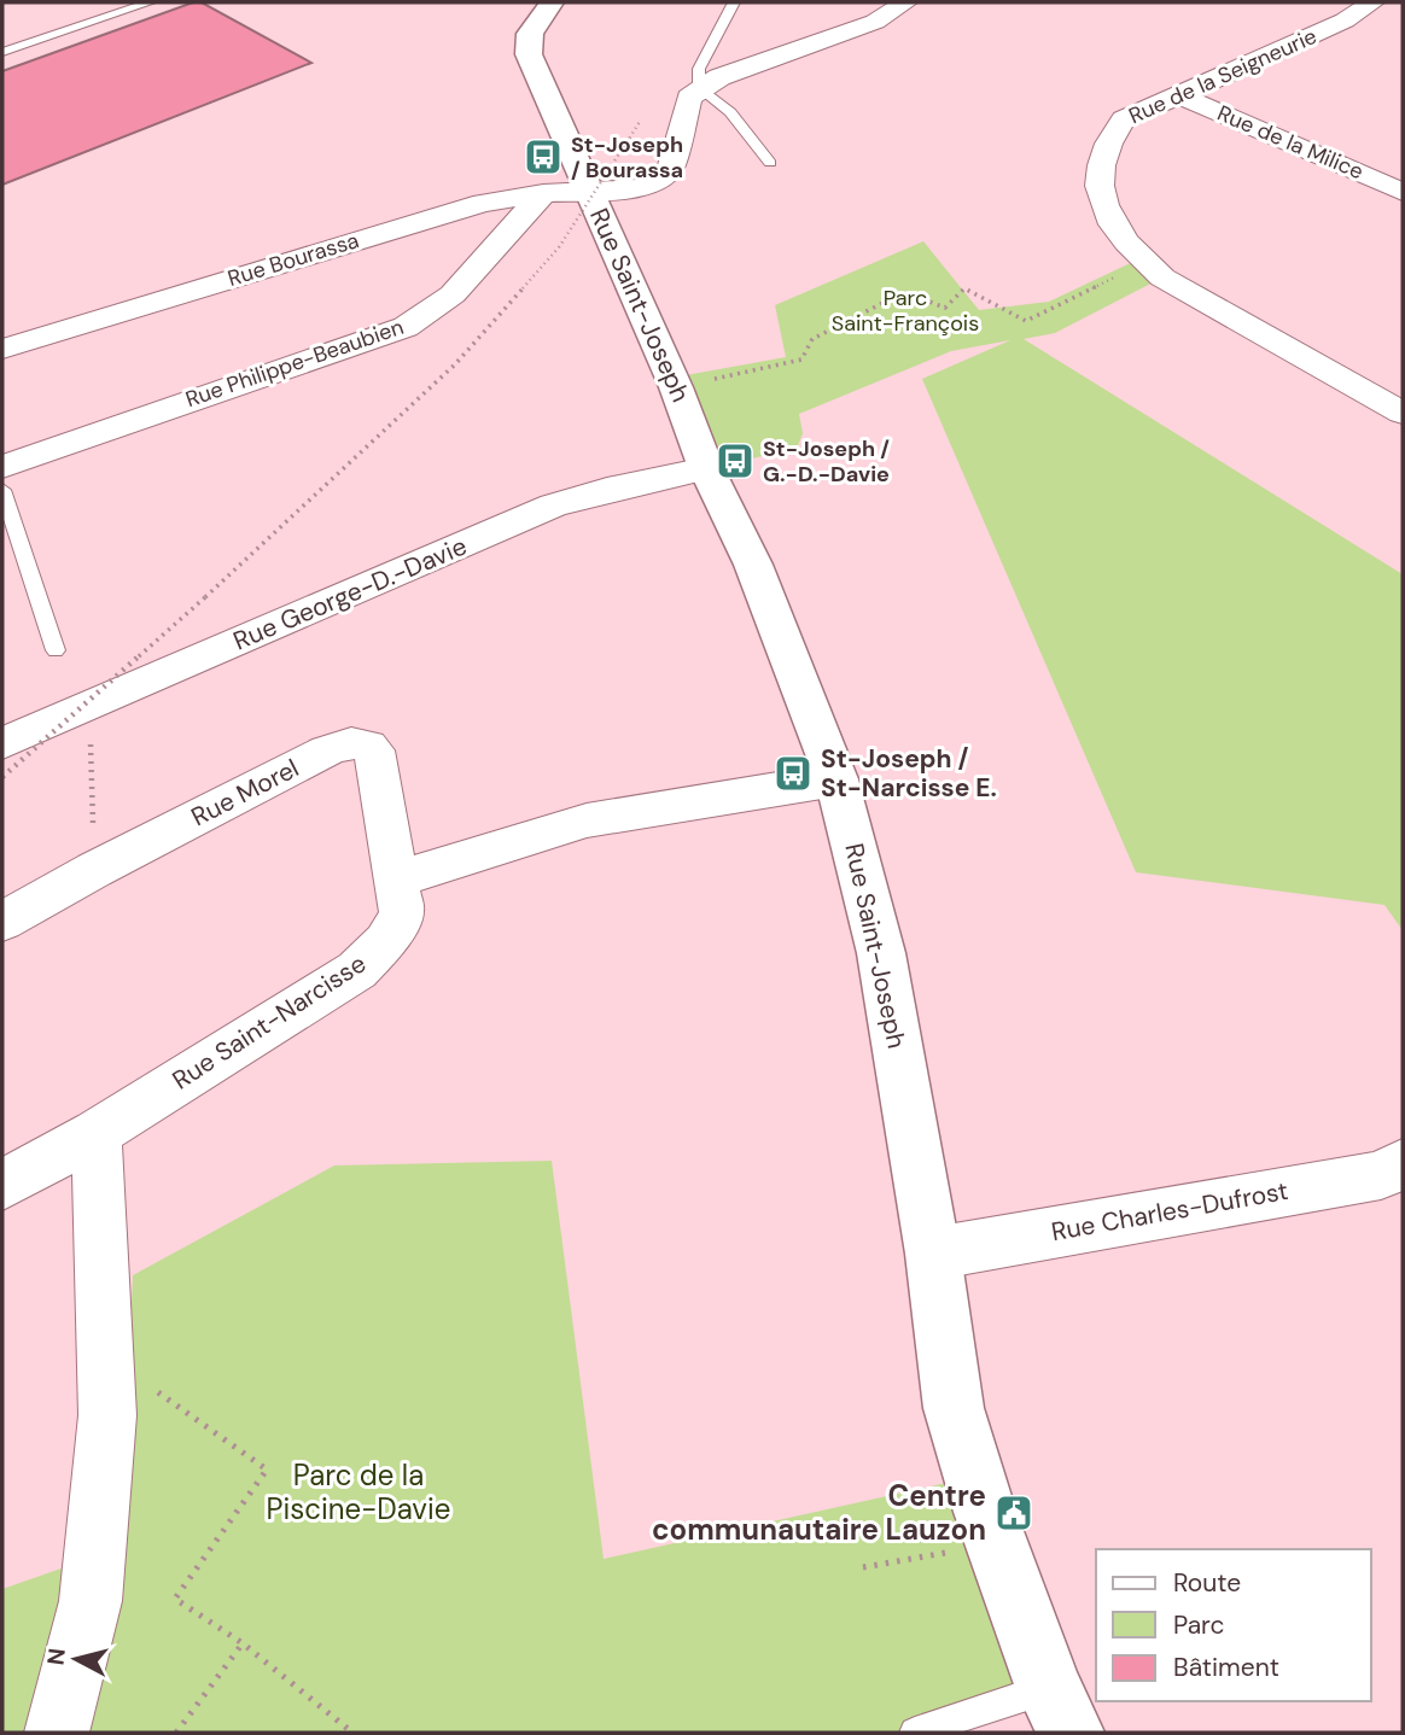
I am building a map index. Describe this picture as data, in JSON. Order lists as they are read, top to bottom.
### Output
{
  "streets": {
    "street": [
      "Rue de la Seigneurie",
      "Rue de la Milice",
      "Rue Bourassa",
      "Rue Saint-Joseph",
      "Rue Philippe-Beaubien",
      "Rue George-D.-Davie",
      "Rue Morel",
      "Rue Saint-Narcisse",
      "Rue Charles-Dufrost"
    ]
  },
  "crossings": [
    ["Rue de la Seigneurie", "Rue de la Milice"],
    ["Rue Bourassa", "Rue Saint-Joseph"],
    ["Rue Bourassa", "Rue Philippe-Beaubien"],
    ["Rue Saint-Joseph", "Rue George-D.-Davie"],
    ["Rue Saint-Joseph", "Rue Charles-Dufrost"],
    ["Rue Morel", "Rue Saint-Narcisse"]
  ],
  "parks": ["Parc Saint-François", "Parc de la Piscine-Davie"],
  "places": {
    "bus stop": ["St-Joseph / Bourassa", "St-Joseph / G.-D.-Davie", "St-Joseph / St-Narcisse E."],
    "public building": ["Centre communautaire Lauzon"]
  },
  "legend": ["Route", "Parc", "Bâtiment"],
  "north": "left"
}
